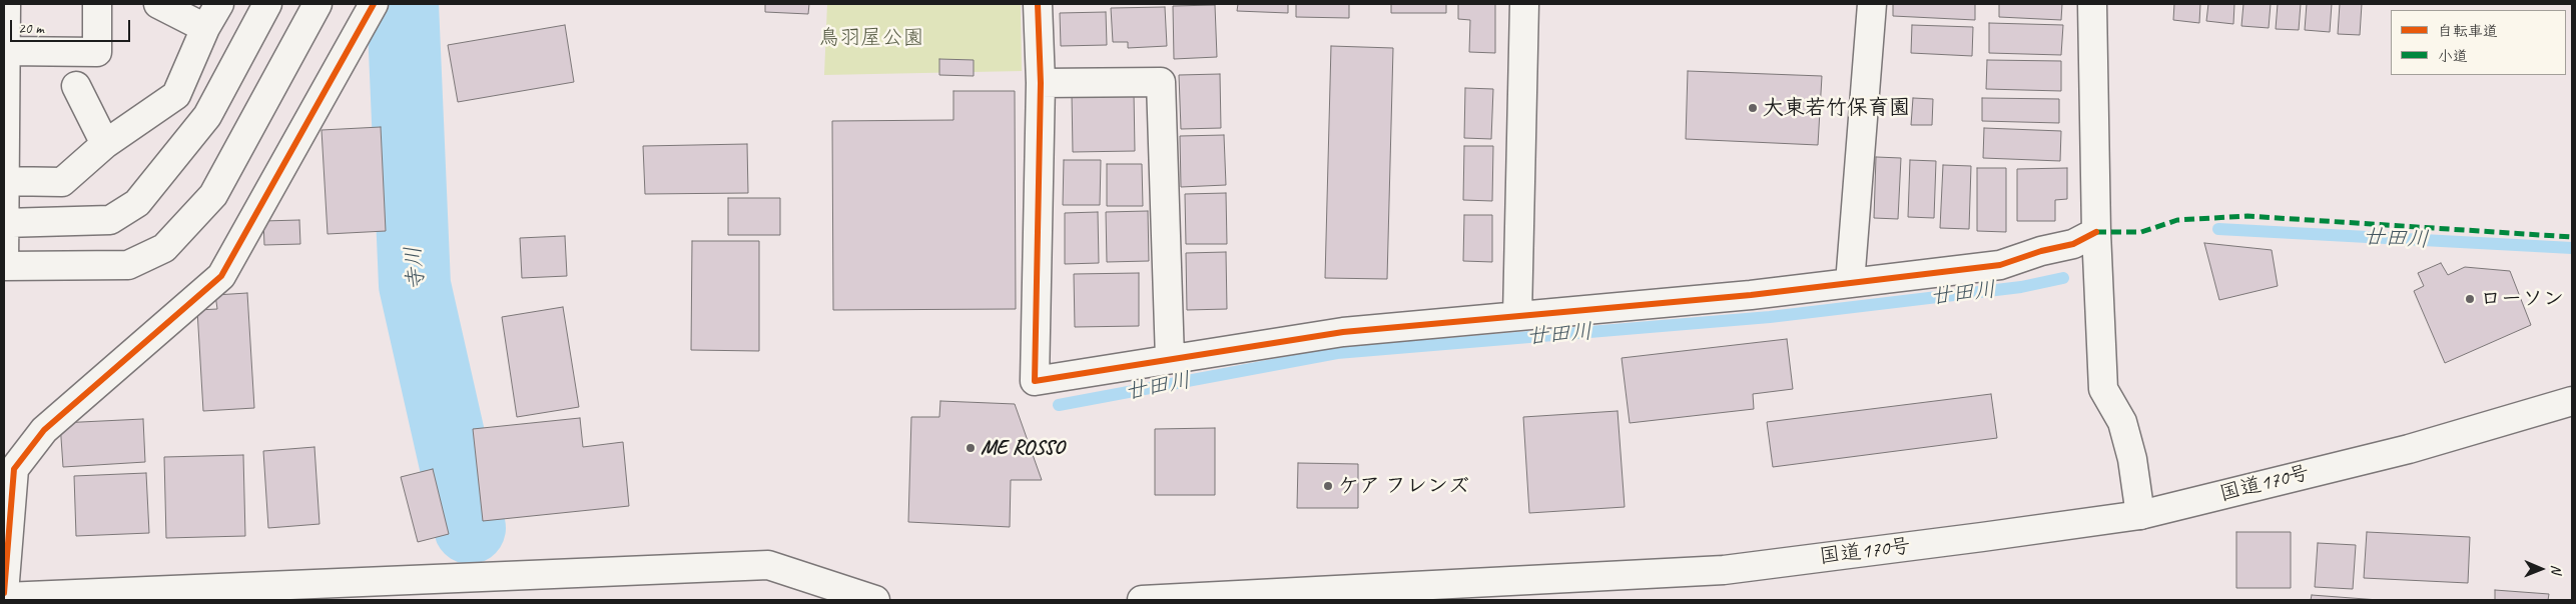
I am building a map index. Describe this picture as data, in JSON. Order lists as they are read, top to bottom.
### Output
{
  "streets": {
    "main road": ["国道170号"]
  },
  "water": ["廿田川", "寺川"],
  "parks": ["鳥羽屋公園"],
  "places": [
    "大東若竹保育園",
    "ローソン",
    "ME ROSSO",
    "ケア フレンズ"
  ],
  "legend": ["自転車道", "小道"],
  "scale_bar": "20 m",
  "north": "right"
}
